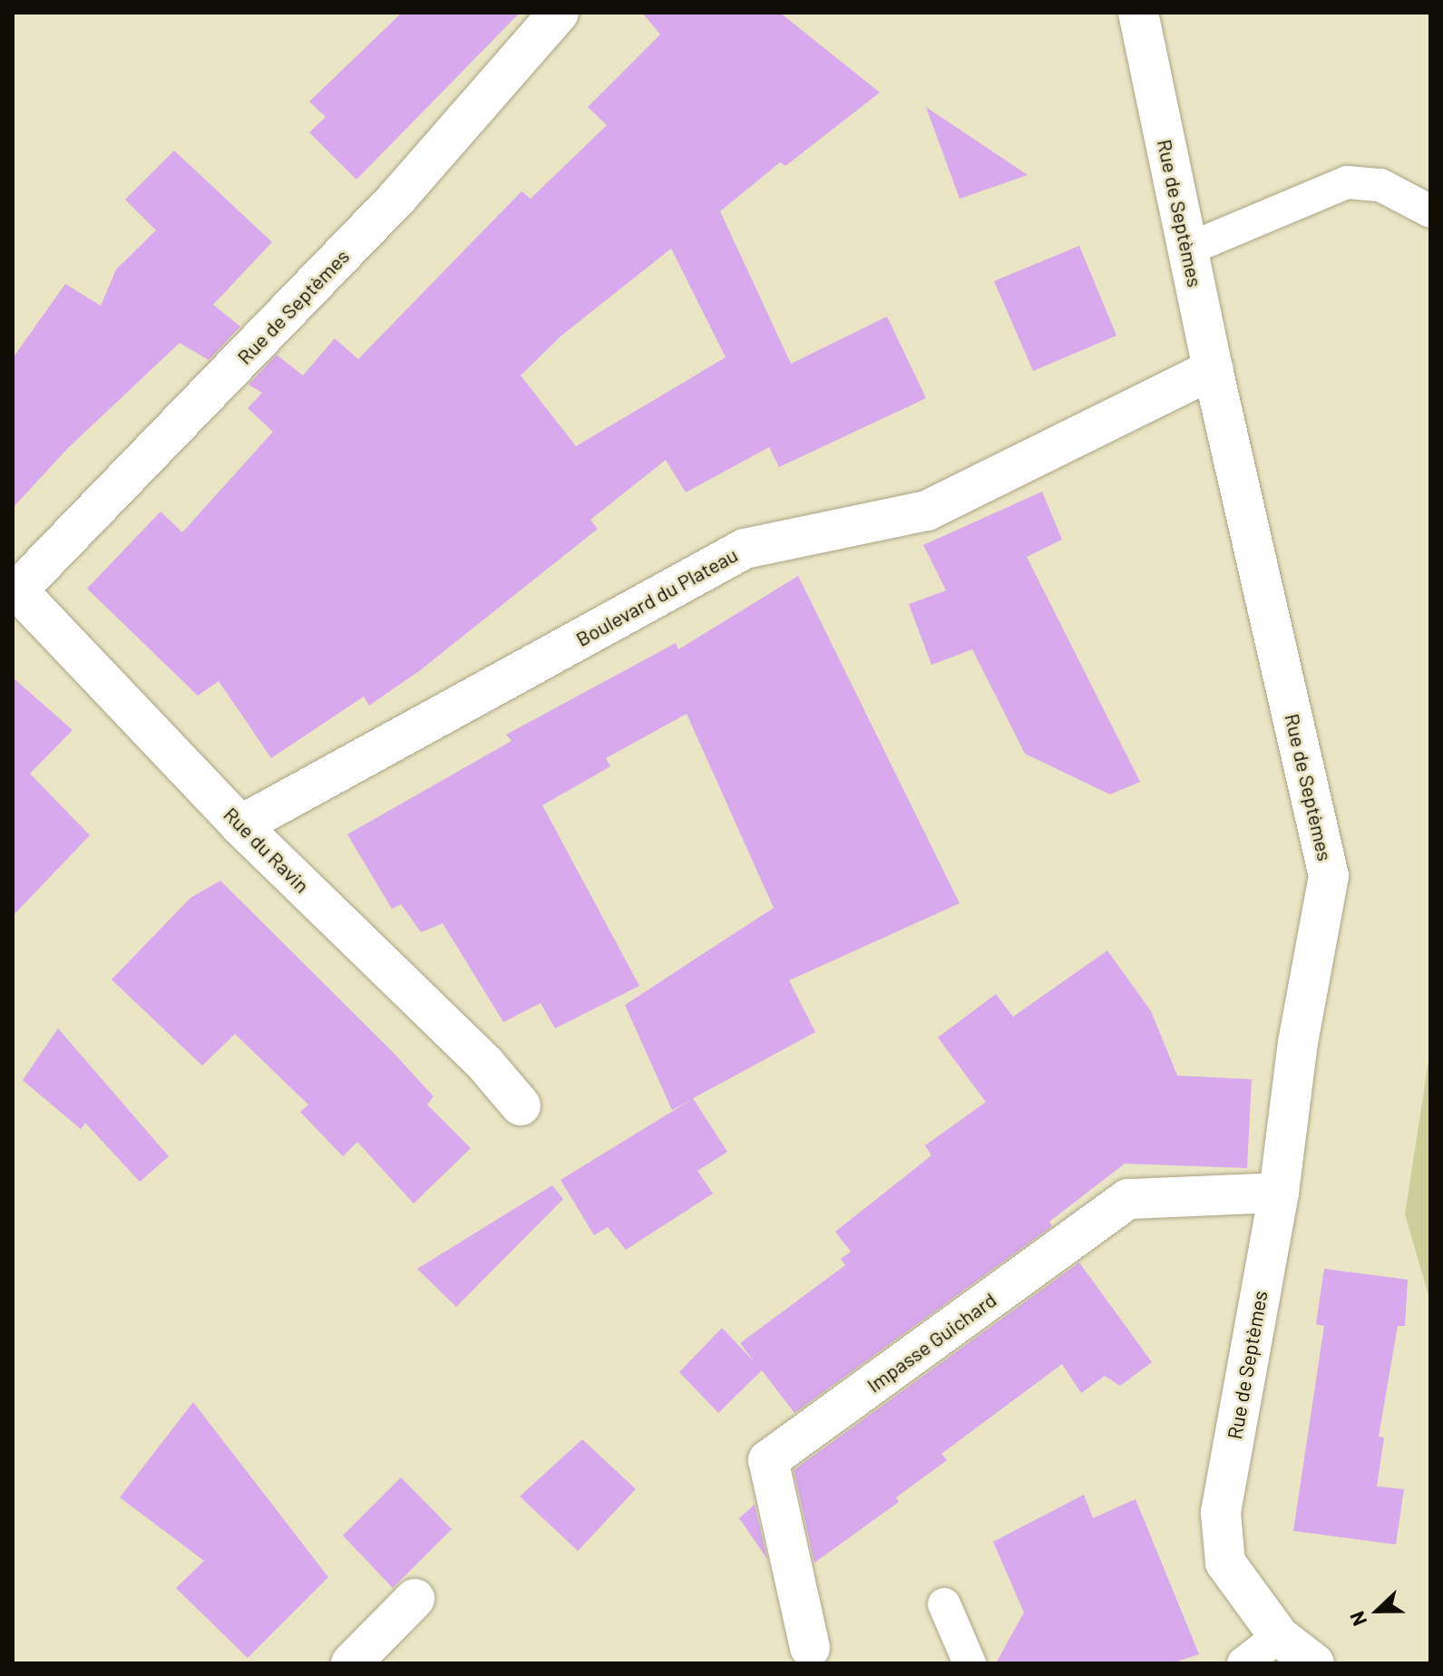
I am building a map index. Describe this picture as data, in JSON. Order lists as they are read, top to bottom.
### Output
{
  "streets": {
    "street": [
      "Rue de Septèmes",
      "Boulevard du Plateau",
      "Rue du Ravin",
      "Impasse Guichard"
    ]
  },
  "crossings": [
    ["Rue de Septèmes", "Boulevard du Plateau"],
    ["Rue de Septèmes", "Rue du Ravin"],
    ["Rue de Septèmes", "Impasse Guichard"],
    ["Boulevard du Plateau", "Rue du Ravin"]
  ],
  "north": "left"
}
